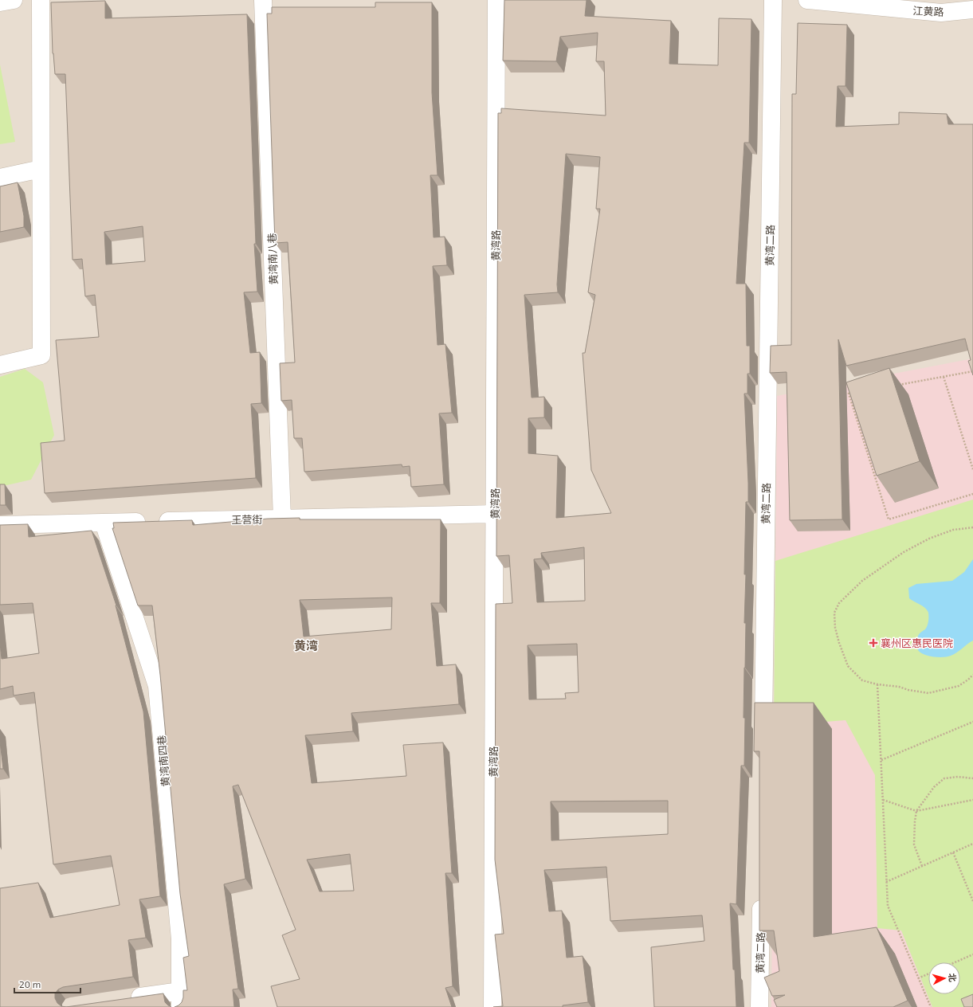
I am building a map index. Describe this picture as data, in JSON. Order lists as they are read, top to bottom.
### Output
{
  "streets": {
    "street": [
      "江黄路",
      "黄湾路",
      "黄湾二路",
      "黄湾南八巷",
      "王营街",
      "黄湾南四巷"
    ]
  },
  "crossings": [
    ["黄湾路", "王营街"],
    ["黄湾南八巷", "王营街"],
    ["王营街", "黄湾南四巷"]
  ],
  "districts": ["黄湾"],
  "places": {
    "health": ["襄州区惠民医院"]
  },
  "scale_bar": "20 m",
  "north": "right"
}
